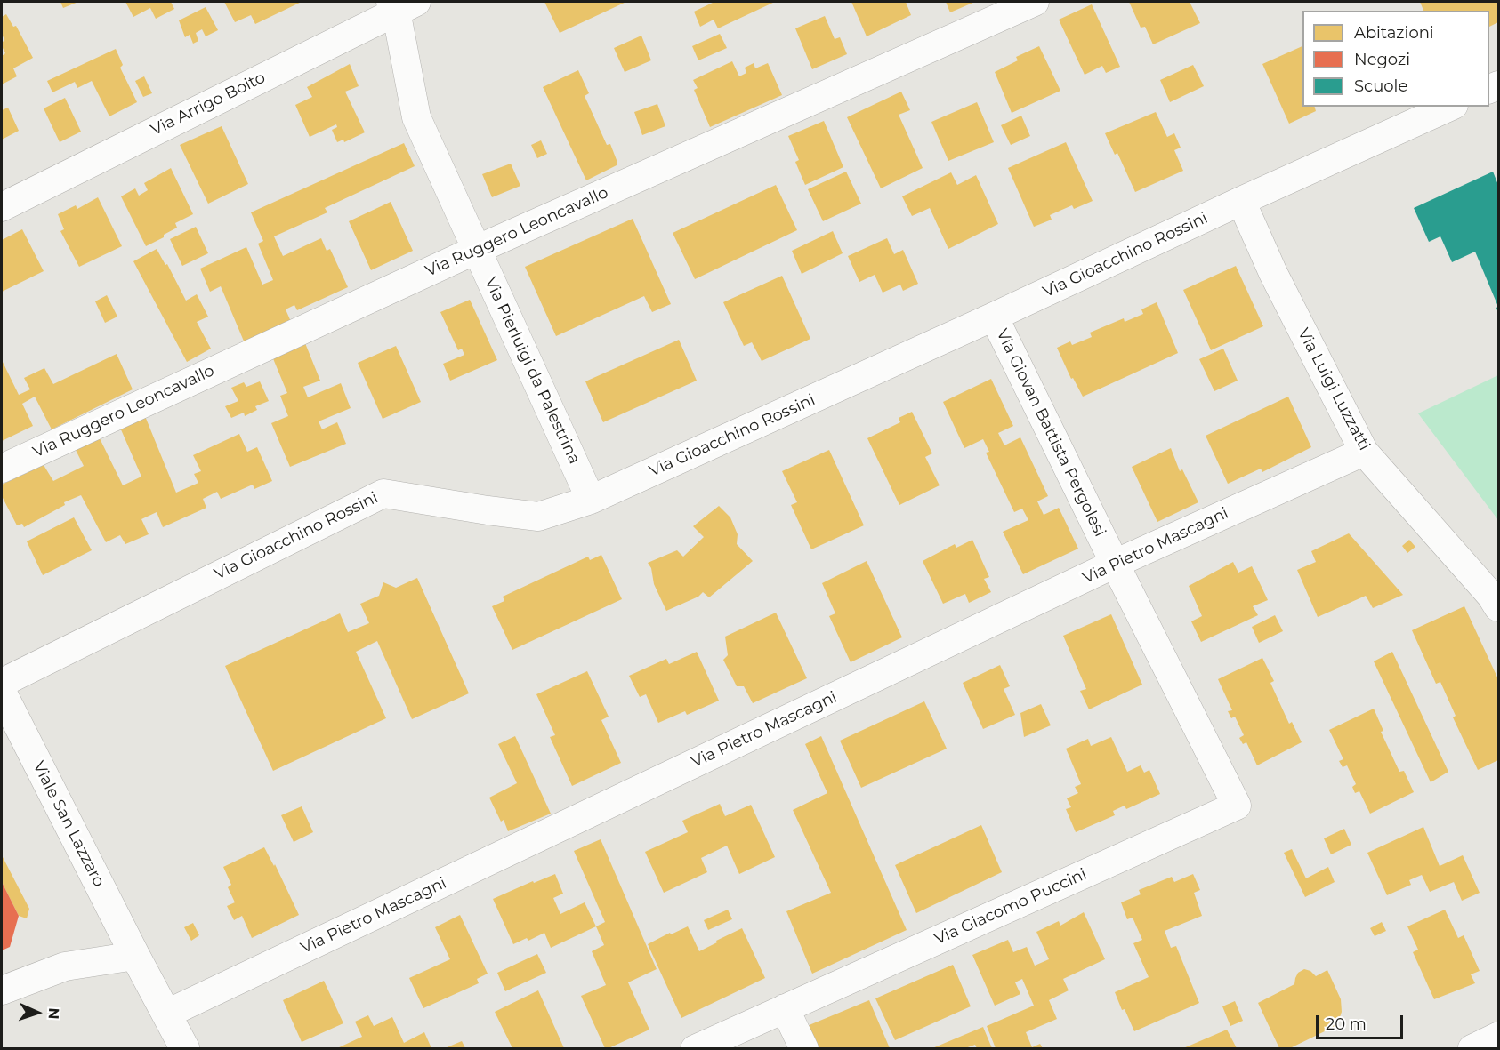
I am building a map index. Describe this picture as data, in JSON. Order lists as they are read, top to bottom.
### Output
{
  "streets": {
    "main road": ["Viale San Lazzaro"],
    "street": [
      "Via Arrigo Boito",
      "Via Ruggero Leoncavallo",
      "Via Gioacchino Rossini",
      "Via Pierluigi da Palestrina",
      "Via Luigi Luzzatti",
      "Via Giovan Battista Pergolesi",
      "Via Pietro Mascagni",
      "Via Giacomo Puccini"
    ]
  },
  "crossings": [
    ["Via Arrigo Boito", "Via Pierluigi da Palestrina"],
    ["Via Ruggero Leoncavallo", "Via Pierluigi da Palestrina"],
    ["Via Gioacchino Rossini", "Via Pierluigi da Palestrina"],
    ["Via Gioacchino Rossini", "Via Luigi Luzzatti"],
    ["Via Gioacchino Rossini", "Via Giovan Battista Pergolesi"],
    ["Via Luigi Luzzatti", "Via Pietro Mascagni"],
    ["Via Giovan Battista Pergolesi", "Via Pietro Mascagni"],
    ["Via Giovan Battista Pergolesi", "Via Giacomo Puccini"],
    ["Via Pietro Mascagni", "Viale San Lazzaro"]
  ],
  "legend": ["Abitazioni", "Negozi", "Scuole"],
  "scale_bar": "20 m",
  "north": "right"
}
